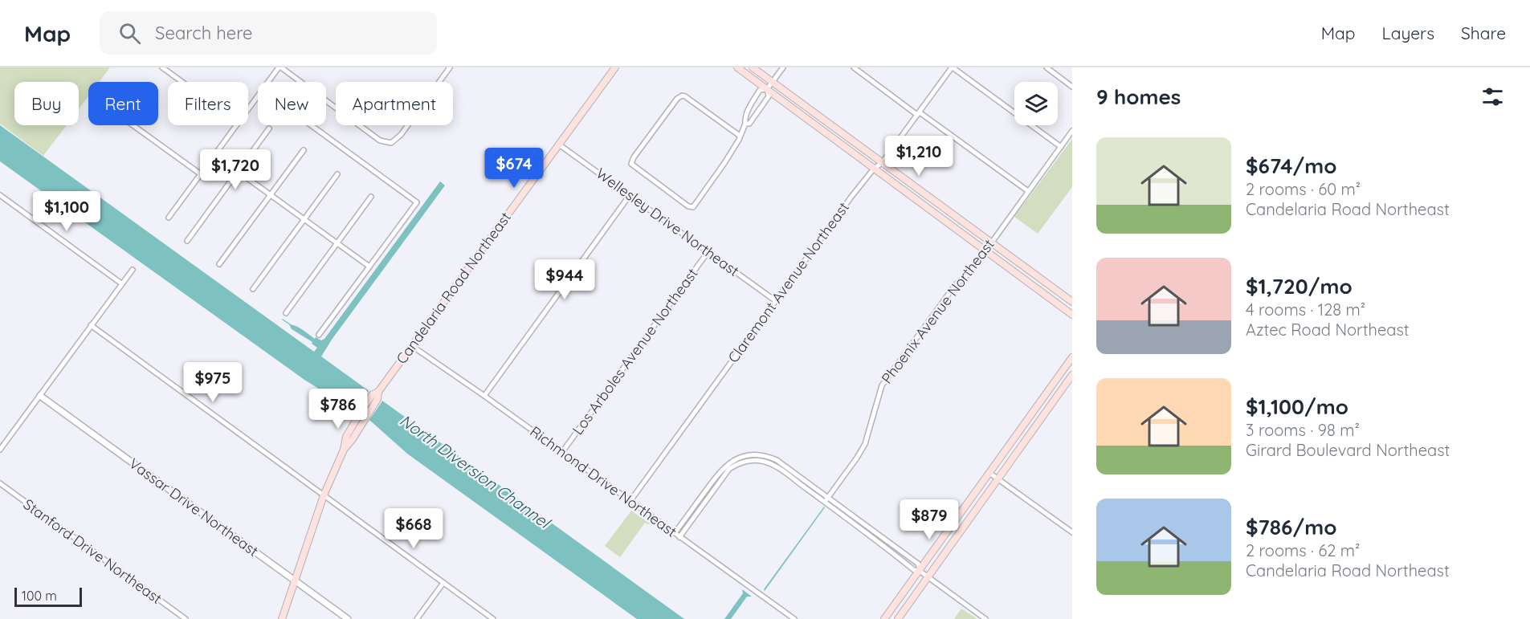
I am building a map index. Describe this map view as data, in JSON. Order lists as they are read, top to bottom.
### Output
{
  "streets": {
    "main road": ["Candelaria Road Northeast"],
    "street": [
      "Wellesley Drive Northeast",
      "Claremont Avenue Northeast",
      "Phoenix Avenue Northeast",
      "Los Arboles Avenue Northeast",
      "Richmond Drive Northeast",
      "Vassar Drive Northeast",
      "Stanford Drive Northeast"
    ]
  },
  "crossings": [
    ["Wellesley Drive Northeast", "Claremont Avenue Northeast"],
    ["Wellesley Drive Northeast", "Candelaria Road Northeast"],
    ["Wellesley Drive Northeast", "Los Arboles Avenue Northeast"],
    ["Claremont Avenue Northeast", "Richmond Drive Northeast"],
    ["Candelaria Road Northeast", "Richmond Drive Northeast"],
    ["Candelaria Road Northeast", "Vassar Drive Northeast"],
    ["Los Arboles Avenue Northeast", "Richmond Drive Northeast"]
  ],
  "water": ["North Diversion Channel"],
  "scale_bar": "100 m",
  "page": {
    "header": "Map",
    "search": "Search here",
    "nav": ["Map", "Layers", "Share"],
    "heading": "9 homes",
    "chip": [
      "Buy",
      "Rent",
      "Filters",
      "New",
      "Apartment"
    ],
    "list": [
      {
        "name": "$674/mo",
        "note": "2 rooms · 60 m² · Candelaria Road Northeast"
      },
      {
        "name": "$1,720/mo",
        "note": "4 rooms · 128 m² · Aztec Road Northeast"
      },
      {
        "name": "$1,100/mo",
        "note": "3 rooms · 98 m² · Girard Boulevard Northeast"
      },
      {
        "name": "$786/mo",
        "note": "2 rooms · 62 m² · Candelaria Road Northeast"
      }
    ],
    "price": [
      "$1,210",
      "$674",
      "$1,720",
      "$1,100",
      "$944",
      "$975",
      "$786",
      "$879",
      "$668"
    ],
    "scale": "100 m"
  }
}
